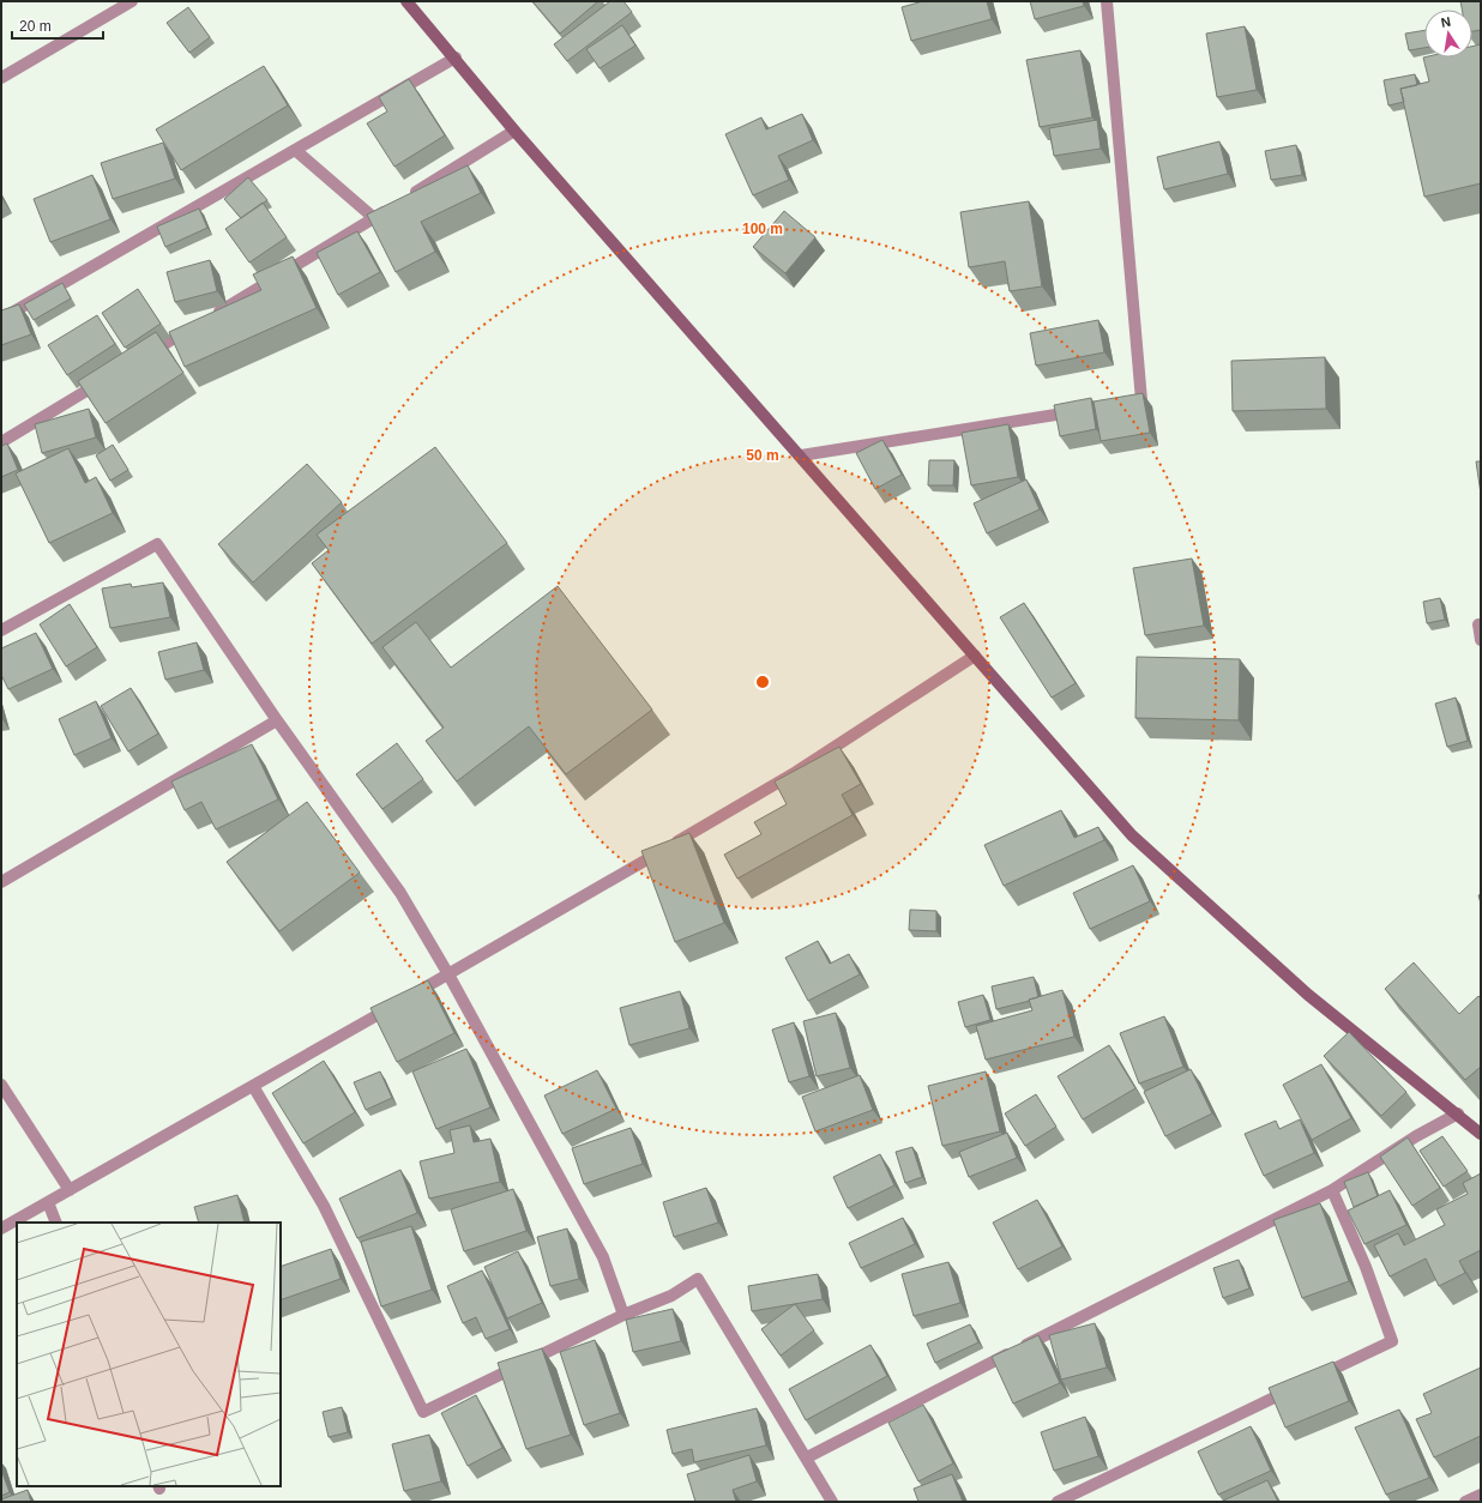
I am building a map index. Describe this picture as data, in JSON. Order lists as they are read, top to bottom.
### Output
{
  "scale_bar": "20 m",
  "north": "top",
  "rings": ["100 m", "50 m"]
}
